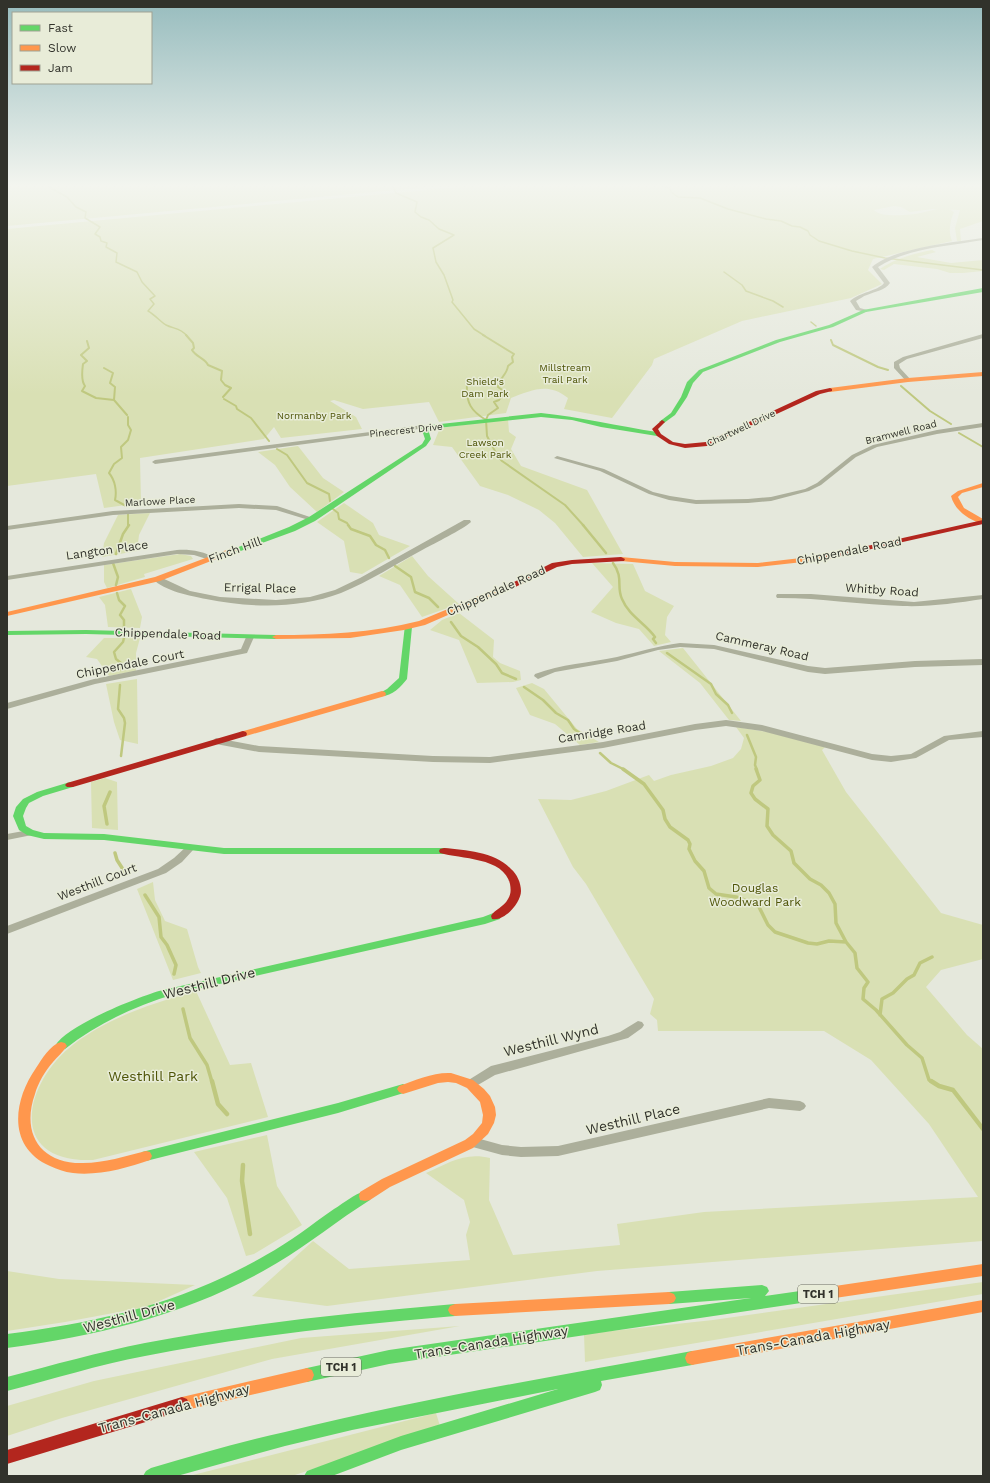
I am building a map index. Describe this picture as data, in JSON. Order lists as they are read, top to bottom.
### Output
{
  "streets": {
    "main road": [
      "Chartwell Drive",
      "Pinecrest Drive",
      "Finch Hill",
      "Chippendale Road",
      "Westhill Drive",
      "TCH 1",
      "Trans-Canada Highway"
    ],
    "street": [
      "Bramwell Road",
      "Marlowe Place",
      "Langton Place",
      "Errigal Place",
      "Whitby Road",
      "Cammeray Road",
      "Chippendale Court",
      "Camridge Road",
      "Westhill Court",
      "Westhill Wynd",
      "Westhill Place"
    ]
  },
  "crossings": [
    ["Chartwell Drive", "Pinecrest Drive"],
    ["Pinecrest Drive", "Finch Hill"],
    ["Marlowe Place", "Finch Hill"],
    ["Langton Place", "Finch Hill"],
    ["Finch Hill", "Errigal Place"],
    ["Chippendale Road", "Chippendale Court"],
    ["Westhill Court", "Westhill Drive"],
    ["Westhill Drive", "Westhill Wynd"],
    ["Westhill Drive", "Westhill Place"]
  ],
  "parks": [
    "Millstream Trail Park",
    "Shield's Dam Park",
    "Normanby Park",
    "Lawson Creek Park",
    "Douglas Woodward Park",
    "Westhill Park"
  ],
  "legend": ["Fast", "Slow", "Jam"]
}
